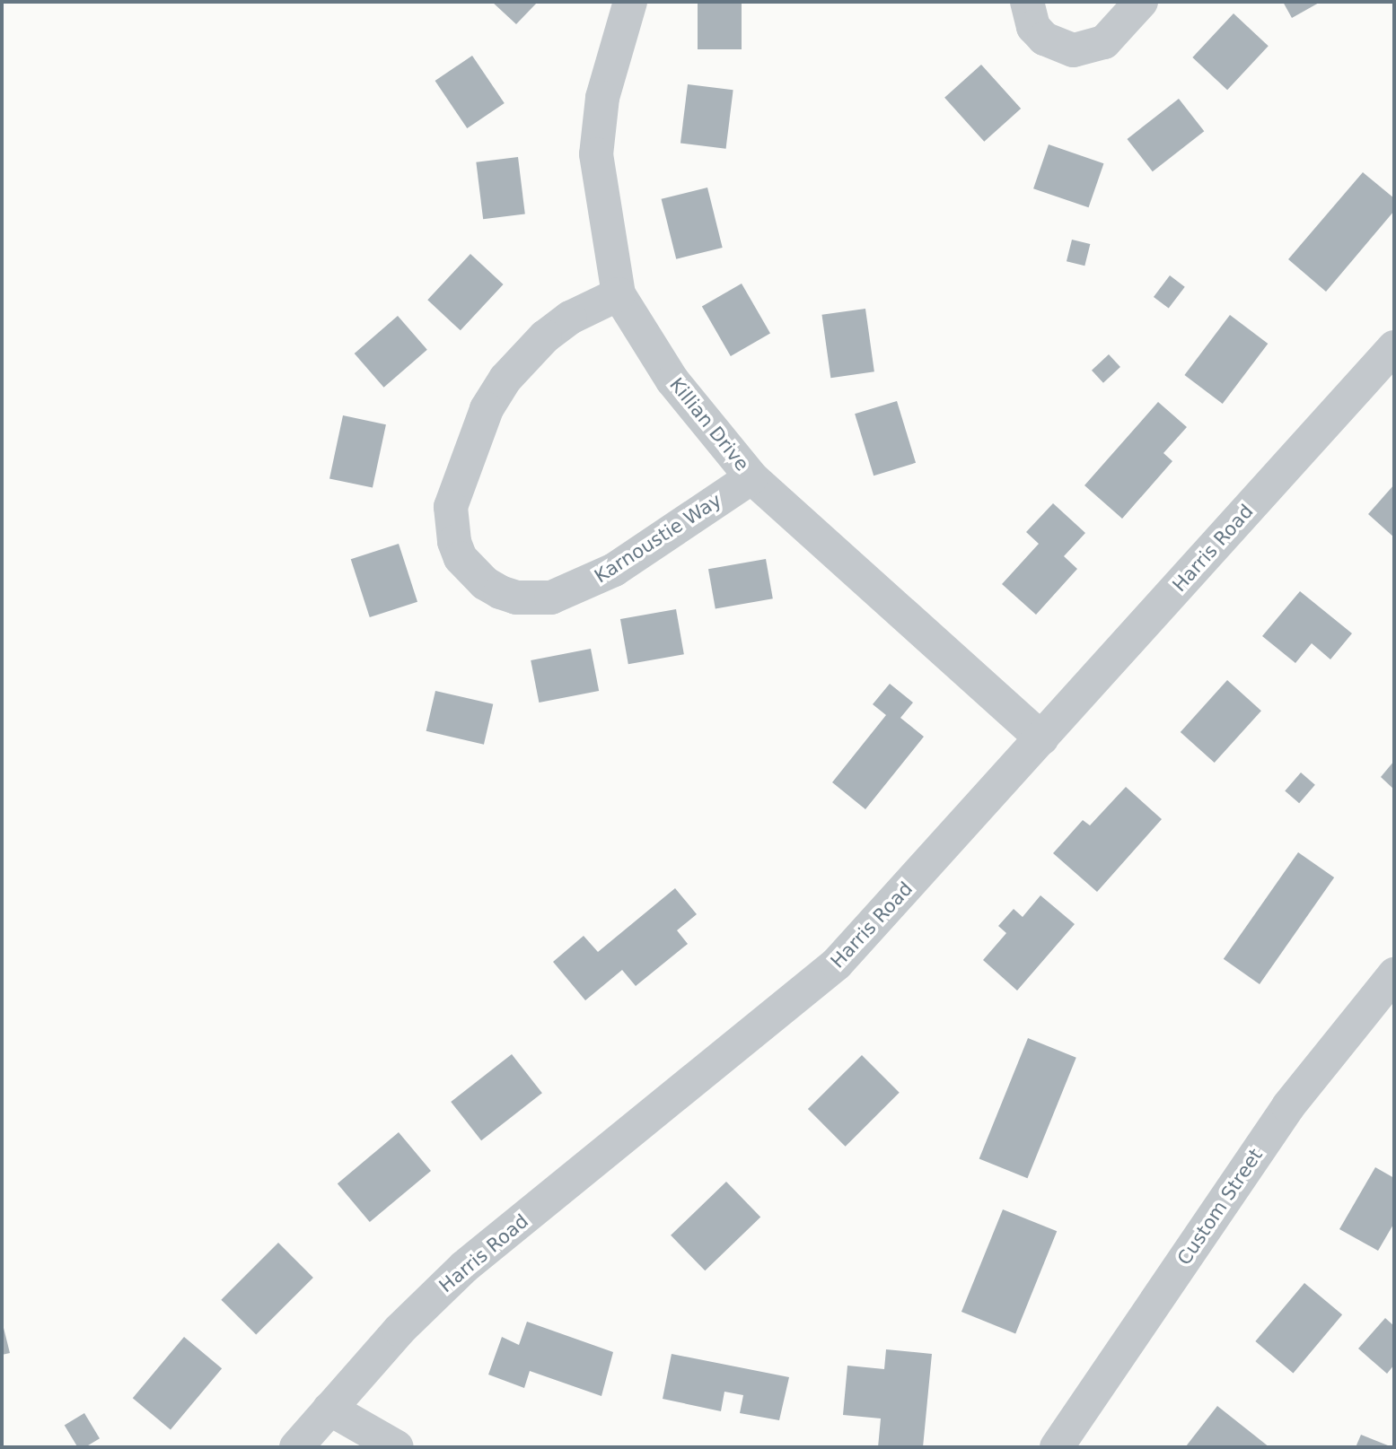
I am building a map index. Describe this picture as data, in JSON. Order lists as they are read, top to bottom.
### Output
{
  "streets": {
    "street": [
      "Killian Drive",
      "Karnoustie Way",
      "Harris Road",
      "Custom Street"
    ]
  },
  "crossings": [
    ["Killian Drive", "Karnoustie Way"],
    ["Killian Drive", "Harris Road"]
  ]
}
